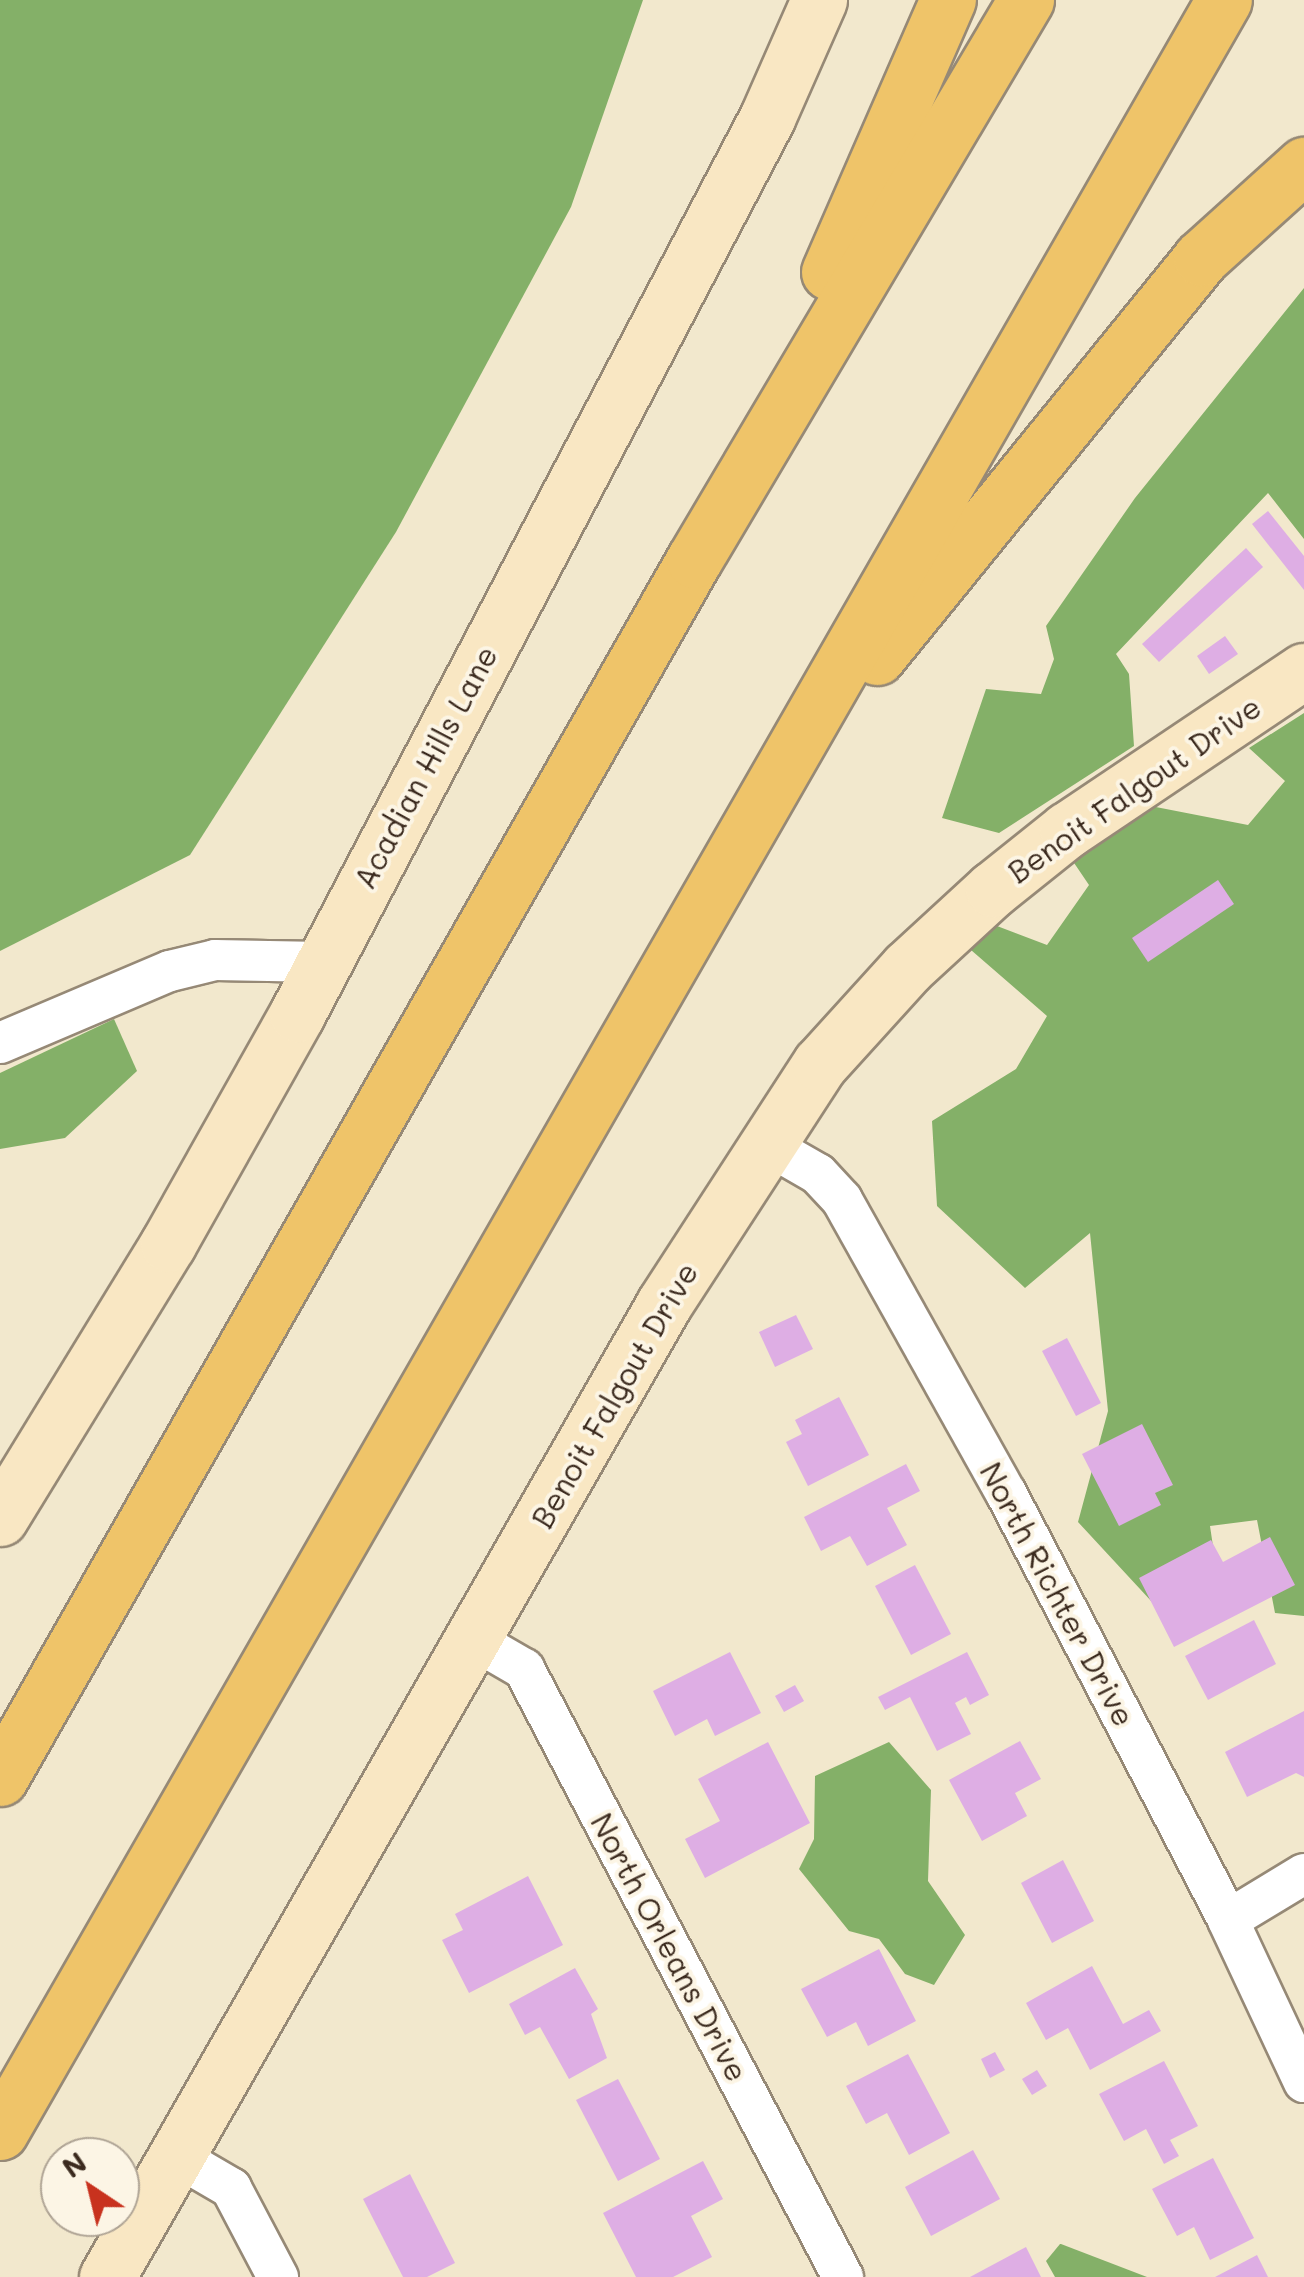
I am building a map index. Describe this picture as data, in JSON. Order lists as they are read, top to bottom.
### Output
{
  "streets": {
    "street": [
      "Acadian Hills Lane",
      "Benoit Falgout Drive",
      "North Richter Drive",
      "North Orleans Drive"
    ]
  },
  "crossings": [
    ["Benoit Falgout Drive", "North Richter Drive"],
    ["Benoit Falgout Drive", "North Orleans Drive"]
  ],
  "north": "top left"
}
